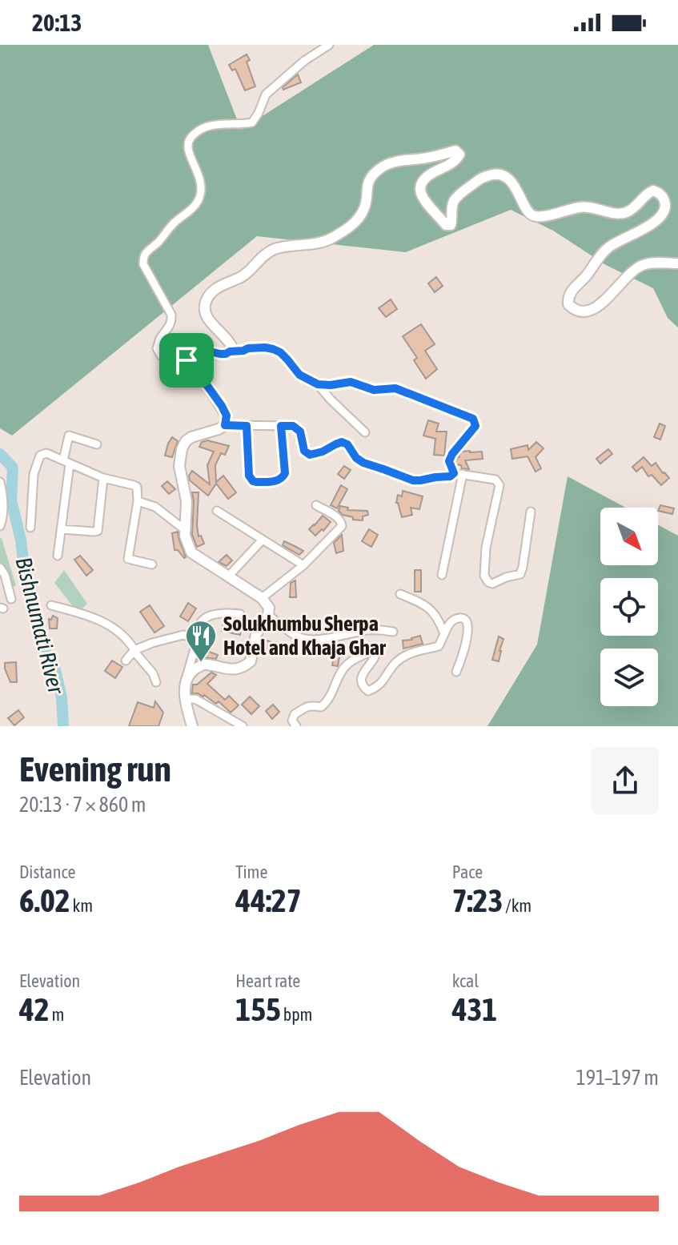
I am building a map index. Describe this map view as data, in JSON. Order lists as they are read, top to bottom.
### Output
{
  "water": ["Bishnumati River"],
  "places": {
    "restaurant": ["Solukhumbu Sherpa Hotel and Khaja Ghar"]
  },
  "north": "bottom right",
  "page": {
    "status": "20:13",
    "heading": ["Evening run", "20:13 · 7 × 860 m"],
    "stats": [
      ["Distance", "6.02 km"],
      ["Time", "44:27"],
      ["Pace", "7:23 /km"],
      ["Elevation", "42 m"],
      ["Heart rate", "155 bpm"],
      ["kcal", "431"]
    ],
    "chart": ["Elevation", "191–197 m"]
  }
}
